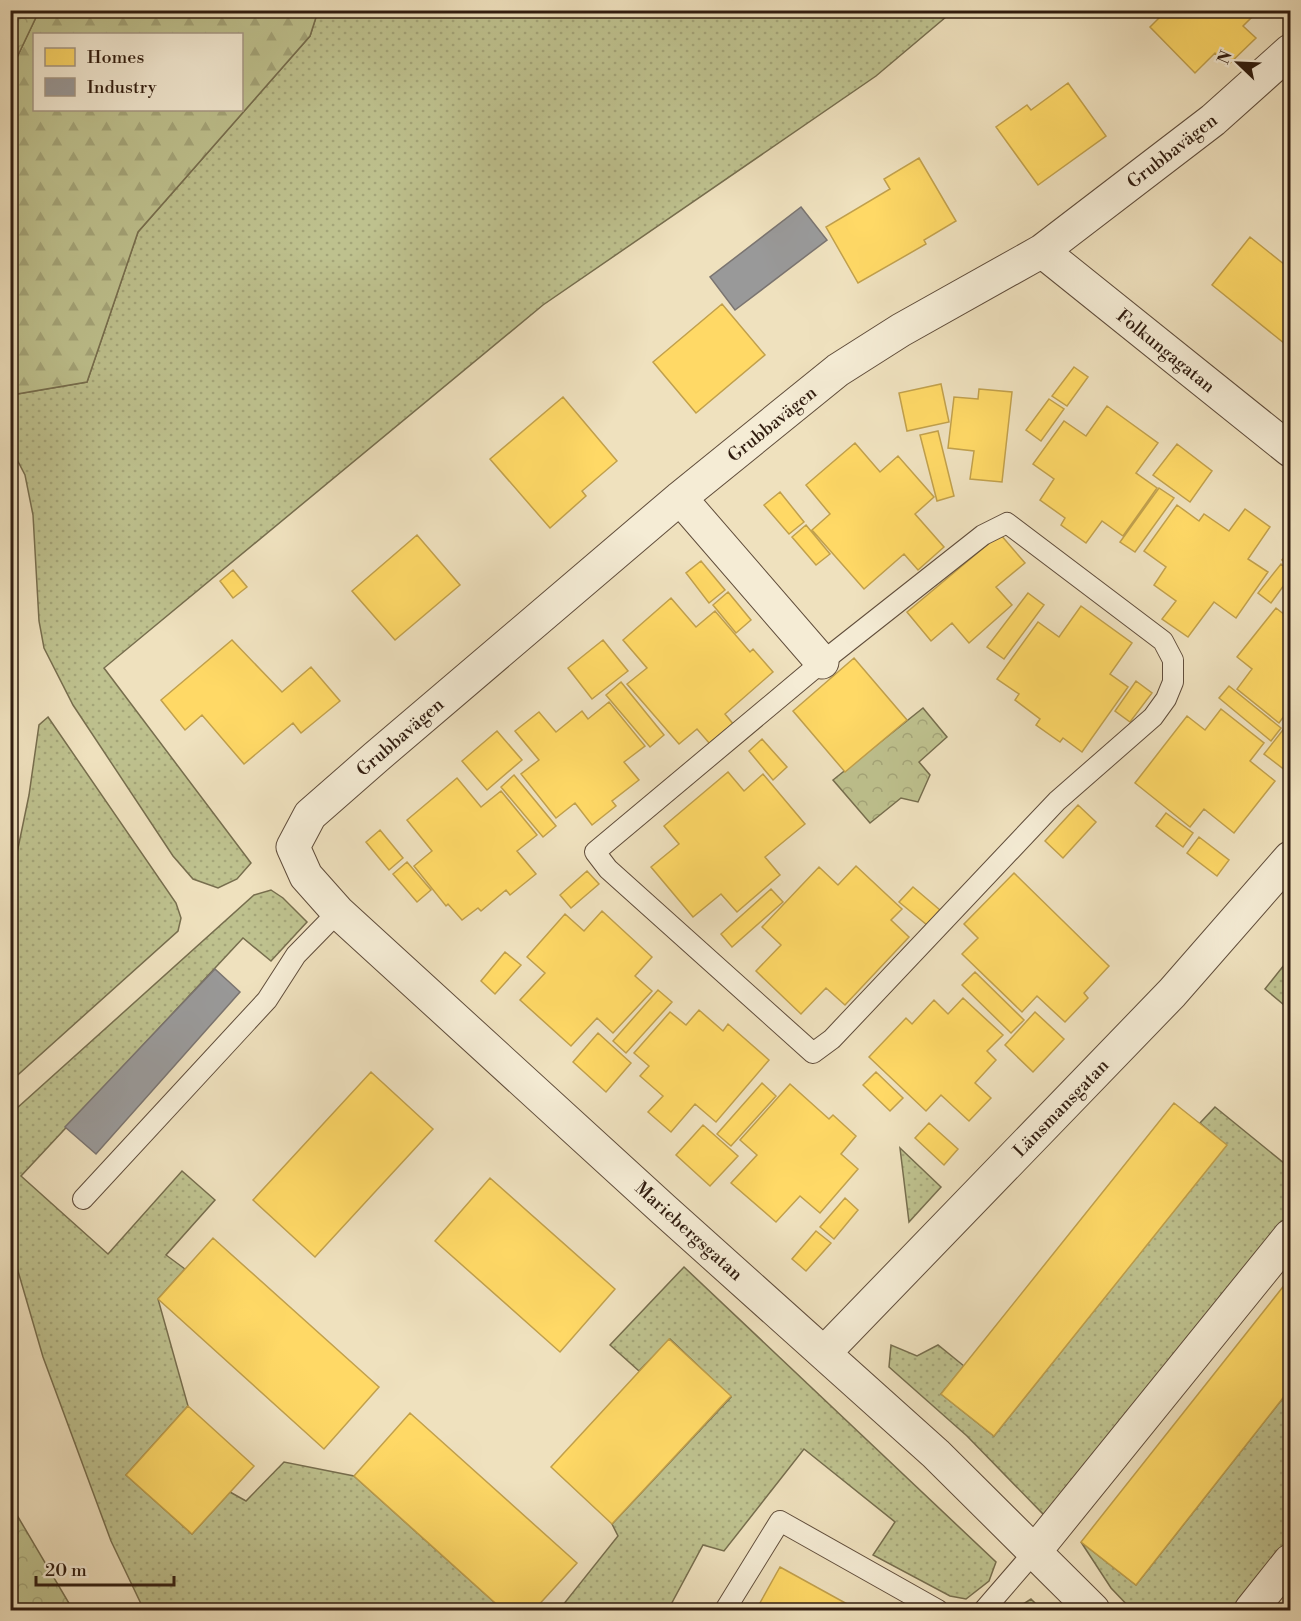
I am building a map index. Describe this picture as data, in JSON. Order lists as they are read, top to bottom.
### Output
{
  "streets": {
    "street": [
      "Grubbavägen",
      "Folkungagatan",
      "Länsmansgatan",
      "Mariebergsgatan"
    ]
  },
  "crossings": [
    ["Grubbavägen", "Folkungagatan"],
    ["Grubbavägen", "Mariebergsgatan"],
    ["Länsmansgatan", "Mariebergsgatan"]
  ],
  "legend": ["Homes", "Industry"],
  "scale_bar": "20 m",
  "north": "top left"
}
